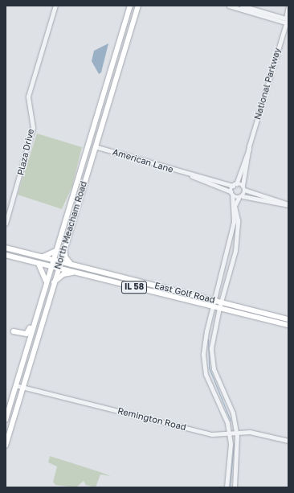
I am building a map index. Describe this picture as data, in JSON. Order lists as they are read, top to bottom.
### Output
{
  "streets": {
    "main road": ["North Meacham Road", "IL 58", "East Golf Road"],
    "street": [
      "National Parkway",
      "Plaza Drive",
      "American Lane",
      "Remington Road"
    ]
  },
  "crossings": [
    ["National Parkway", "American Lane"],
    ["American Lane", "North Meacham Road"],
    ["North Meacham Road", "East Golf Road"],
    ["North Meacham Road", "Remington Road"]
  ]
}
